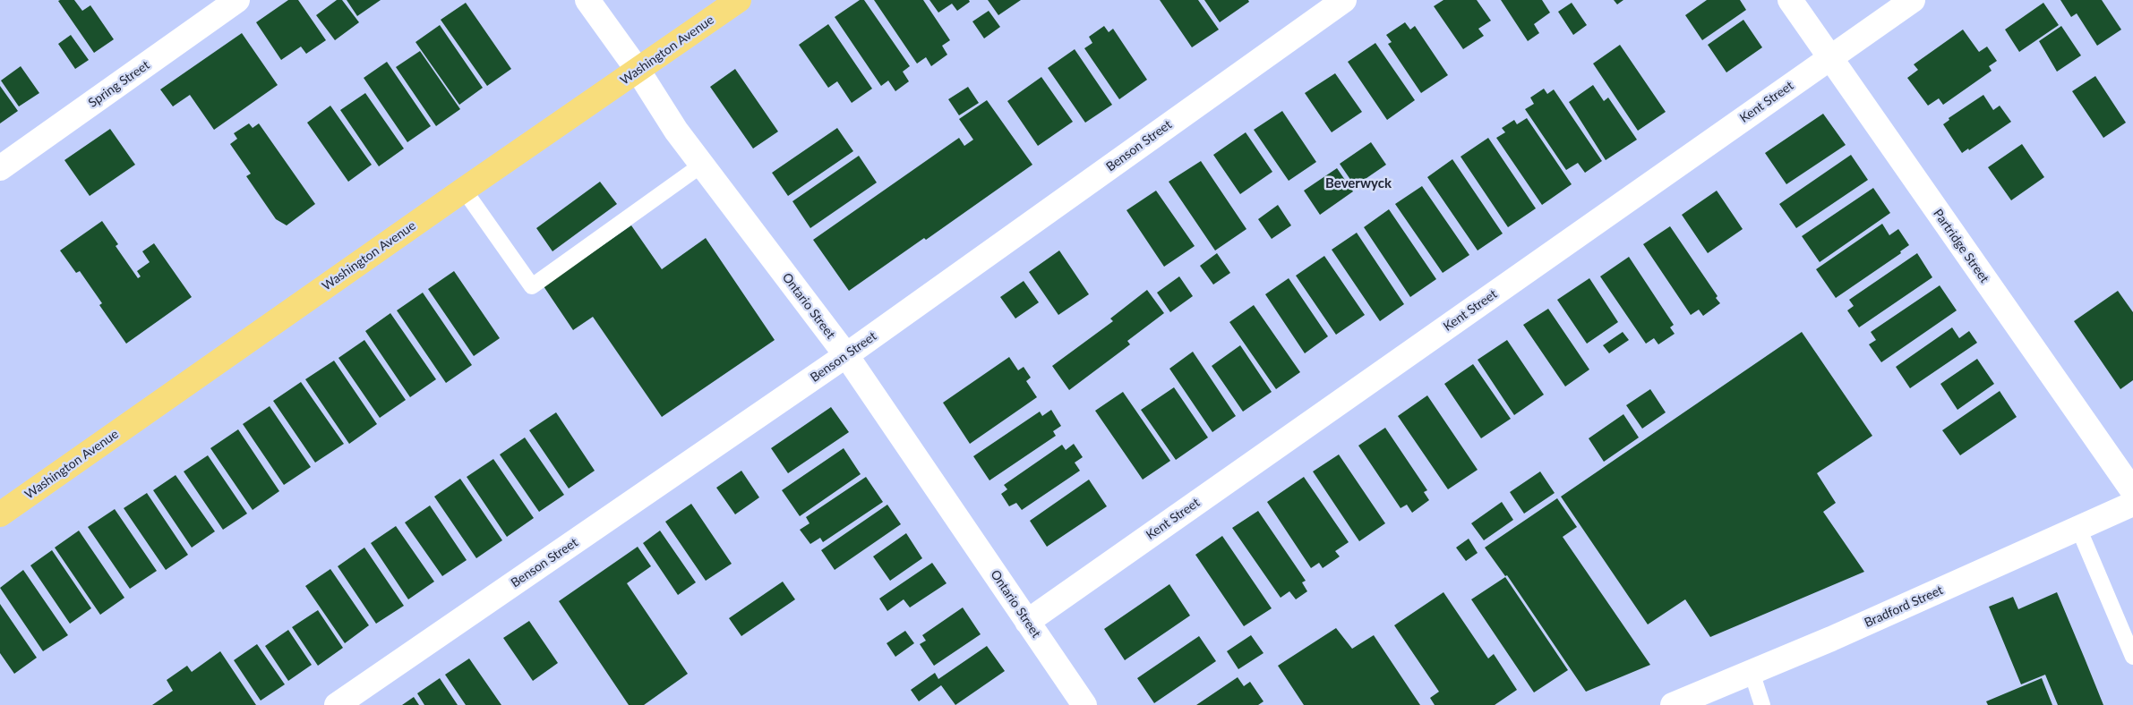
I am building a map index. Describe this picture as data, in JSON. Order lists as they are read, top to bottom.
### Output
{
  "streets": {
    "main road": ["Washington Avenue"],
    "street": [
      "Spring Street",
      "Kent Street",
      "Benson Street",
      "Partridge Street",
      "Ontario Street",
      "Bradford Street"
    ]
  },
  "crossings": [
    ["Washington Avenue", "Ontario Street"],
    ["Kent Street", "Partridge Street"],
    ["Kent Street", "Ontario Street"],
    ["Benson Street", "Ontario Street"]
  ],
  "districts": ["Beverwyck"]
}
